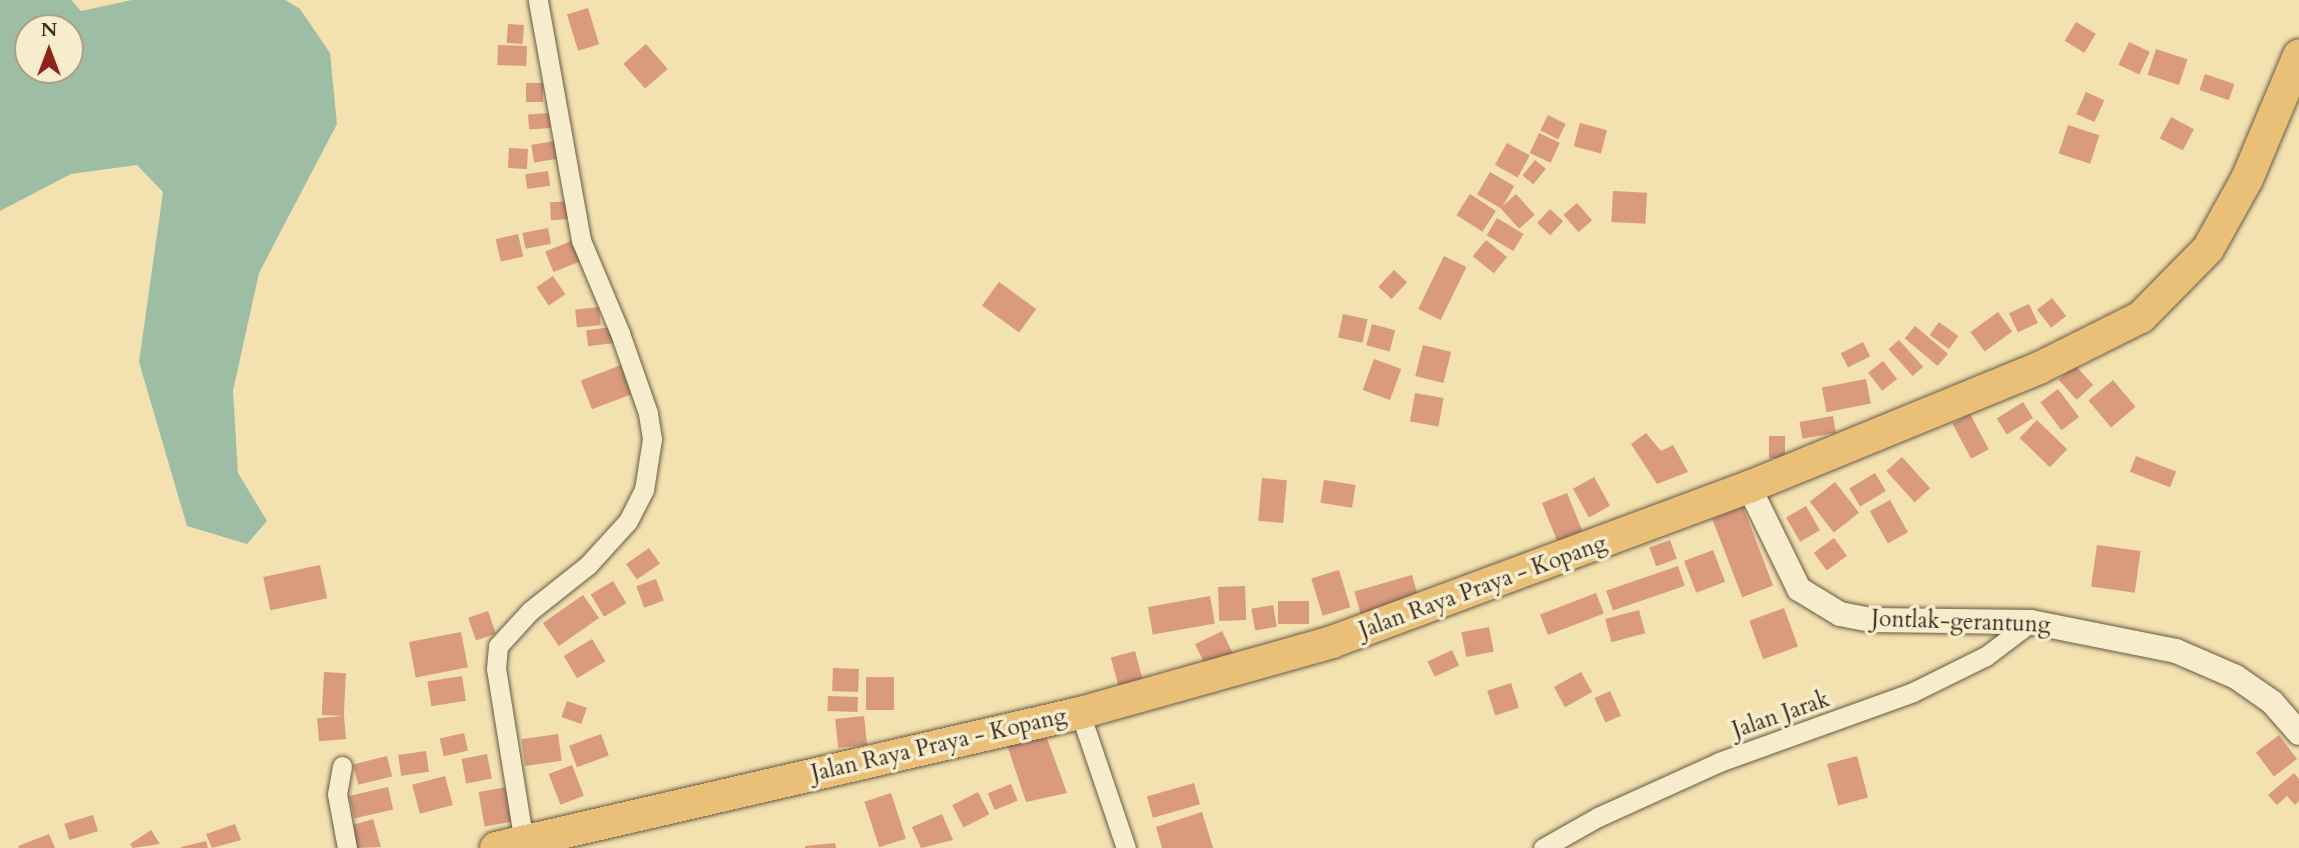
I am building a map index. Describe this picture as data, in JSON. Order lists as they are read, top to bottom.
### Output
{
  "streets": {
    "highway": ["Jalan Raya Praya - Kopang"],
    "street": ["Jontlak-gerantung", "Jalan Jarak"]
  },
  "crossings": [
    ["Jalan Raya Praya - Kopang", "Jontlak-gerantung"],
    ["Jontlak-gerantung", "Jalan Jarak"]
  ],
  "north": "top"
}
